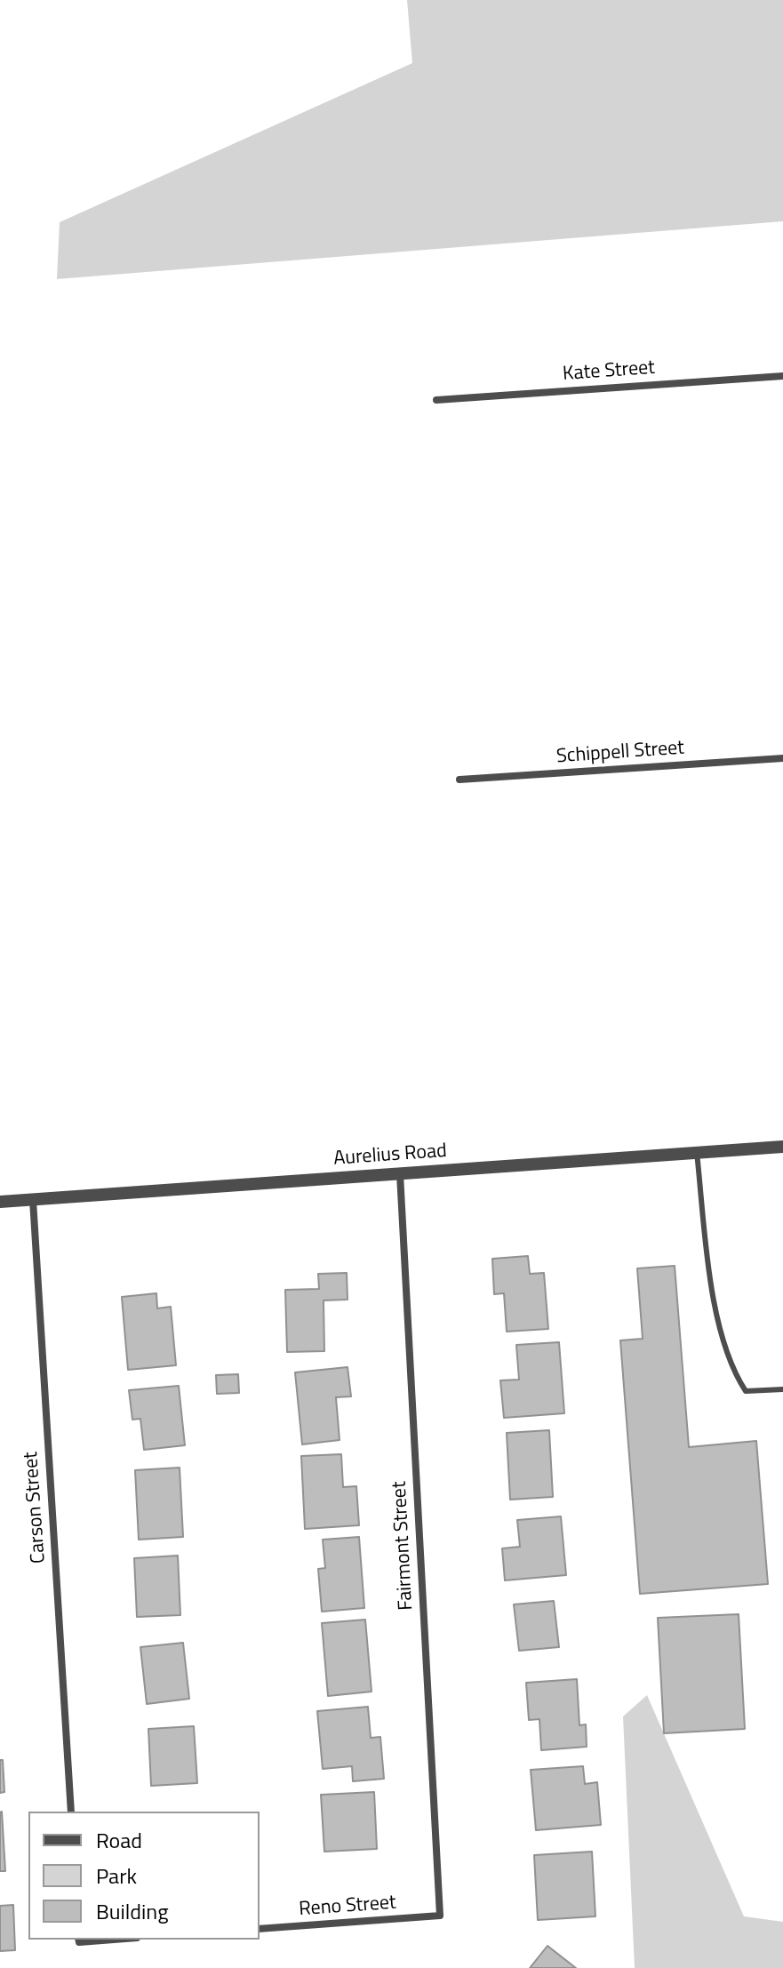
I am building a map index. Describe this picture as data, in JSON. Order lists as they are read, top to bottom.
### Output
{
  "streets": {
    "street": [
      "Kate Street",
      "Schippell Street",
      "Aurelius Road",
      "Carson Street",
      "Fairmont Street",
      "Reno Street"
    ]
  },
  "crossings": [
    ["Aurelius Road", "Carson Street"],
    ["Aurelius Road", "Fairmont Street"],
    ["Fairmont Street", "Reno Street"]
  ],
  "legend": ["Road", "Park", "Building"]
}
